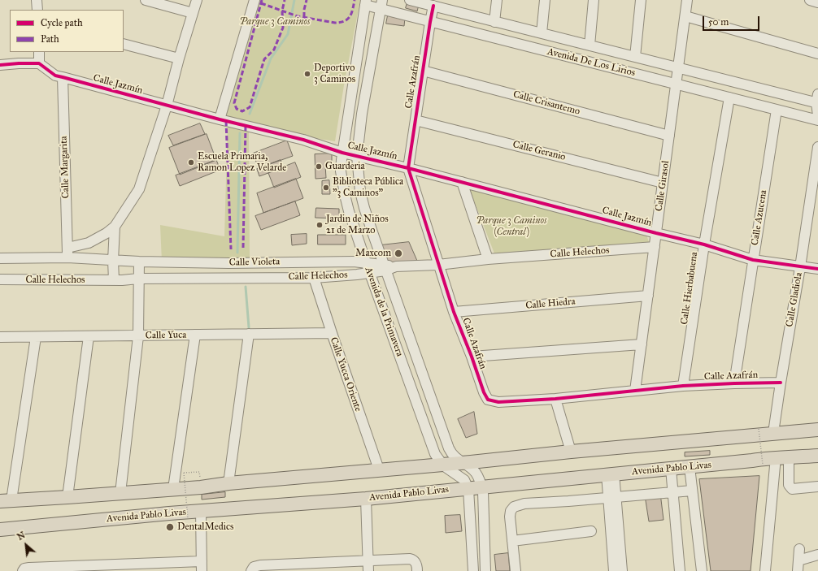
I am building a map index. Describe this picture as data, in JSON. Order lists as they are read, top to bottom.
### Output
{
  "streets": {
    "main road": ["Avenida Pablo Livas"],
    "street": [
      "Avenida De Los Lirios",
      "Calle Azafrán",
      "Calle Jazmín",
      "Calle Crisantemo",
      "Calle Geranio",
      "Calle Margarita",
      "Calle Girasol",
      "Calle Azucena",
      "Calle Helechos",
      "Calle Violeta",
      "Calle Hierbabuena",
      "Calle Gladiola",
      "Calle Hiedra",
      "Avenida de la Primavera",
      "Calle Yuca",
      "Calle Yucca Oriente"
    ]
  },
  "crossings": [
    ["Avenida De Los Lirios", "Calle Azafrán"],
    ["Avenida De Los Lirios", "Calle Girasol"],
    ["Avenida De Los Lirios", "Calle Azucena"],
    ["Avenida De Los Lirios", "Calle Hierbabuena"],
    ["Avenida De Los Lirios", "Avenida de la Primavera"],
    ["Calle Azafrán", "Calle Jazmín"],
    ["Calle Azafrán", "Calle Crisantemo"],
    ["Calle Azafrán", "Calle Geranio"],
    ["Calle Azafrán", "Calle Girasol"],
    ["Calle Azafrán", "Calle Azucena"],
    ["Calle Azafrán", "Calle Helechos"],
    ["Calle Azafrán", "Calle Hierbabuena"],
    ["Calle Azafrán", "Calle Gladiola"],
    ["Calle Azafrán", "Calle Hiedra"],
    ["Calle Jazmín", "Calle Margarita"],
    ["Calle Jazmín", "Calle Girasol"],
    ["Calle Jazmín", "Calle Azucena"],
    ["Calle Jazmín", "Calle Violeta"],
    ["Calle Jazmín", "Calle Hierbabuena"],
    ["Calle Jazmín", "Calle Gladiola"],
    ["Calle Jazmín", "Avenida de la Primavera"],
    ["Calle Crisantemo", "Calle Girasol"],
    ["Calle Geranio", "Calle Girasol"],
    ["Calle Margarita", "Calle Violeta"],
    ["Calle Girasol", "Calle Helechos"],
    ["Calle Girasol", "Calle Hiedra"],
    ["Calle Helechos", "Calle Violeta"],
    ["Calle Helechos", "Avenida de la Primavera"],
    ["Calle Helechos", "Calle Yucca Oriente"],
    ["Calle Violeta", "Avenida de la Primavera"],
    ["Avenida de la Primavera", "Avenida Pablo Livas"],
    ["Calle Yuca", "Calle Yucca Oriente"]
  ],
  "parks": ["Parque 3 Caminos", "Parque 3 Caminos (Central)"],
  "places": [
    "Deportivo 3 Caminos",
    "Escuela Primaria, Ramon Lopez Velarde",
    "Guarderia",
    "Biblioteca Pública \"3 Caminos\"",
    "Jardin de Niños 21 de Marzo",
    "Maxcom",
    "DentalMedics"
  ],
  "legend": ["Cycle path", "Path"],
  "scale_bar": "50 m",
  "north": "top left"
}
